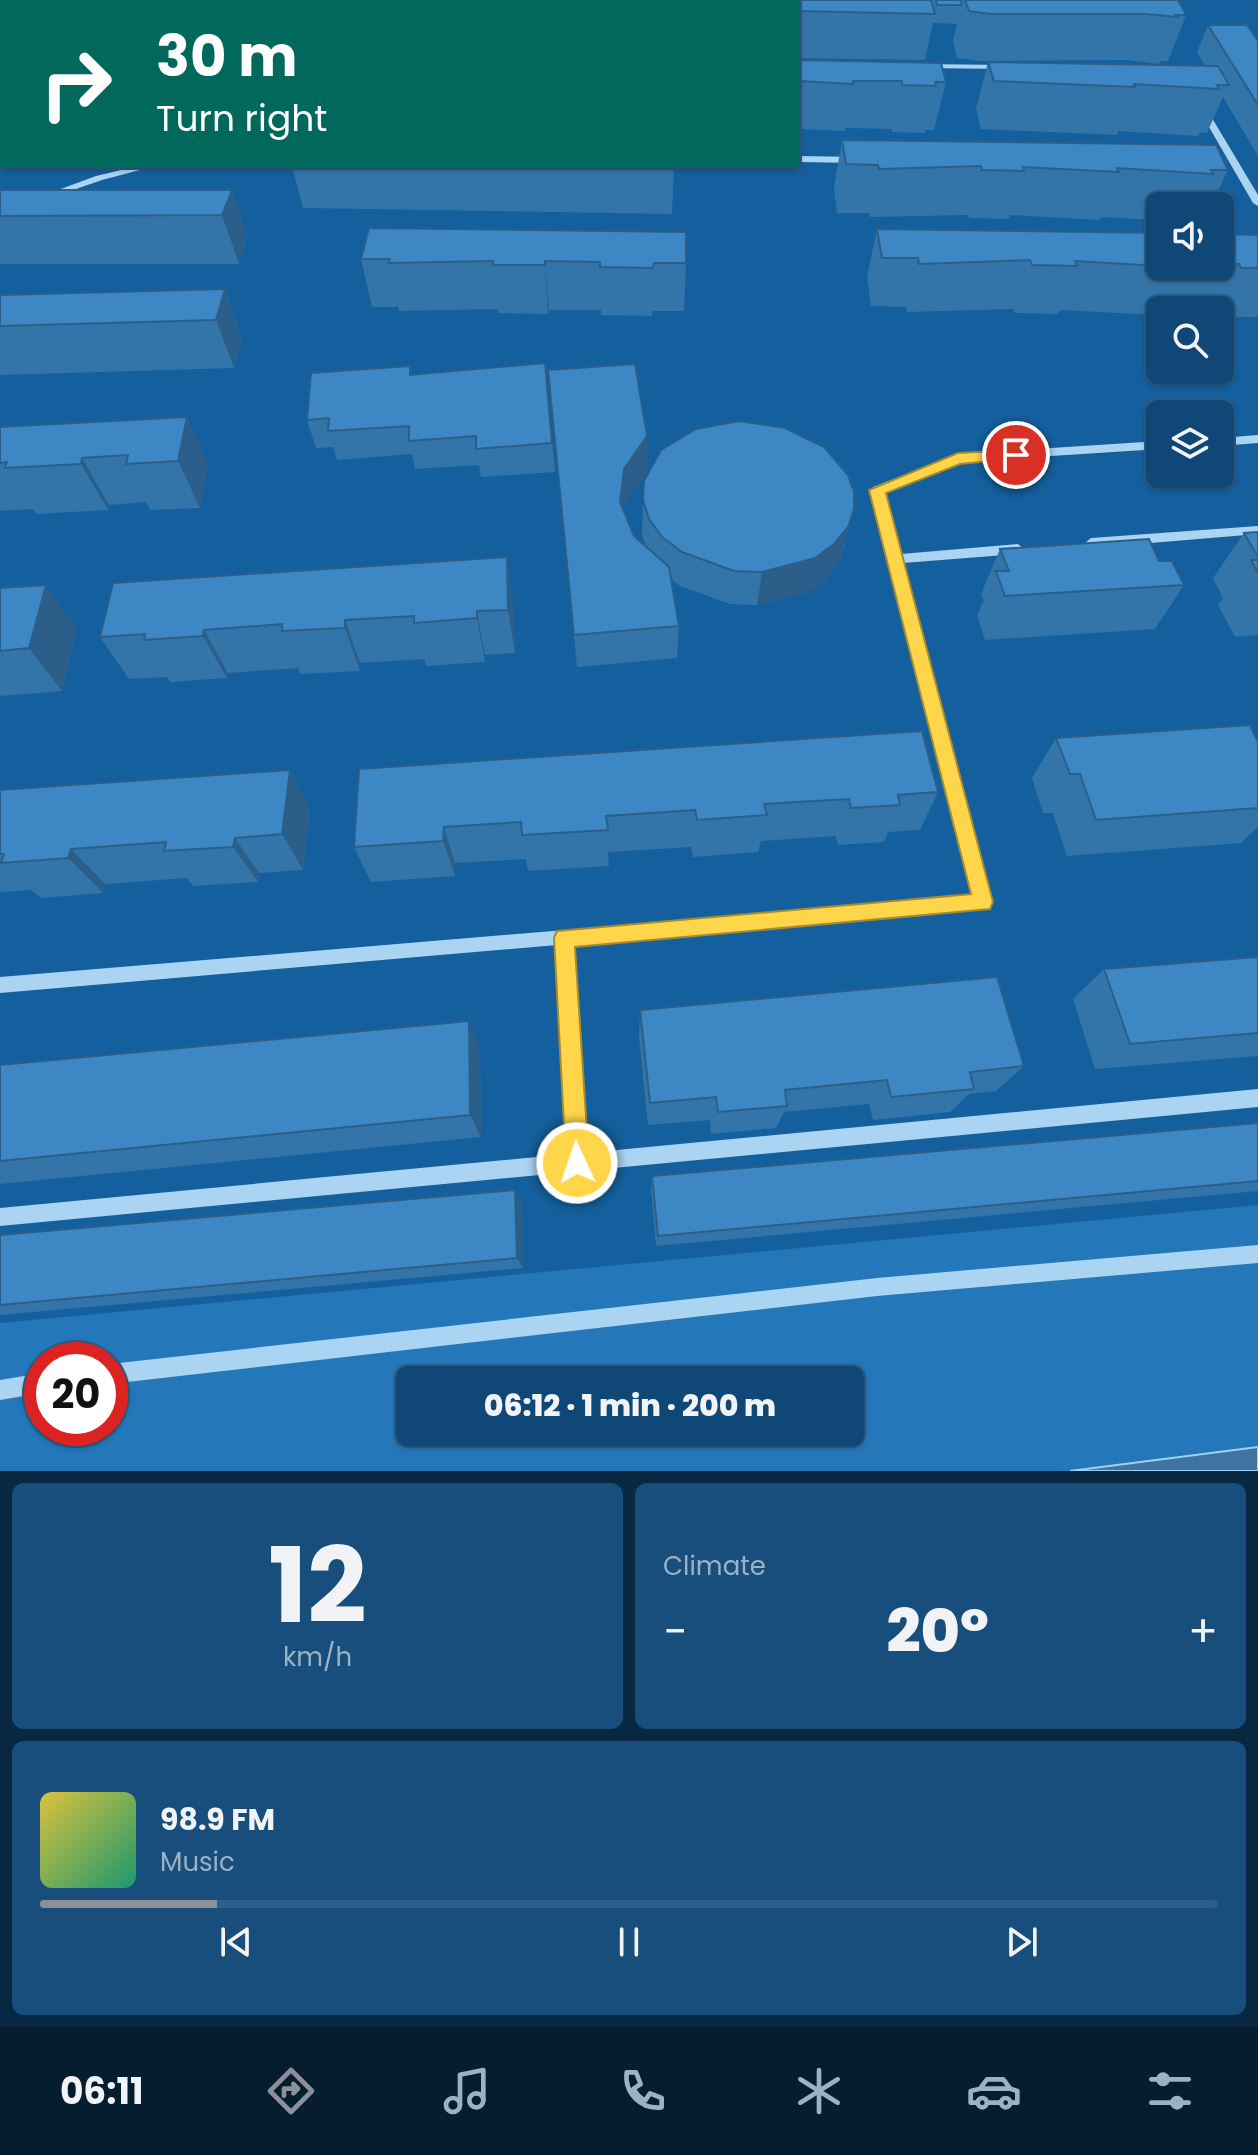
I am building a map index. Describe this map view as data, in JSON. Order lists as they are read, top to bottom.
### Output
{
  "page": {
    "turn": ["30 m", "Turn right"],
    "limit": "20",
    "trip": "06:12 · 1 min · 200 m",
    "tile": [
      ["12", "km/h"],
      "Climate"
    ],
    "heat": ["−", "20°", "+"],
    "song": ["98.9 FM", "Music"],
    "tabs": "06:11"
  }
}
